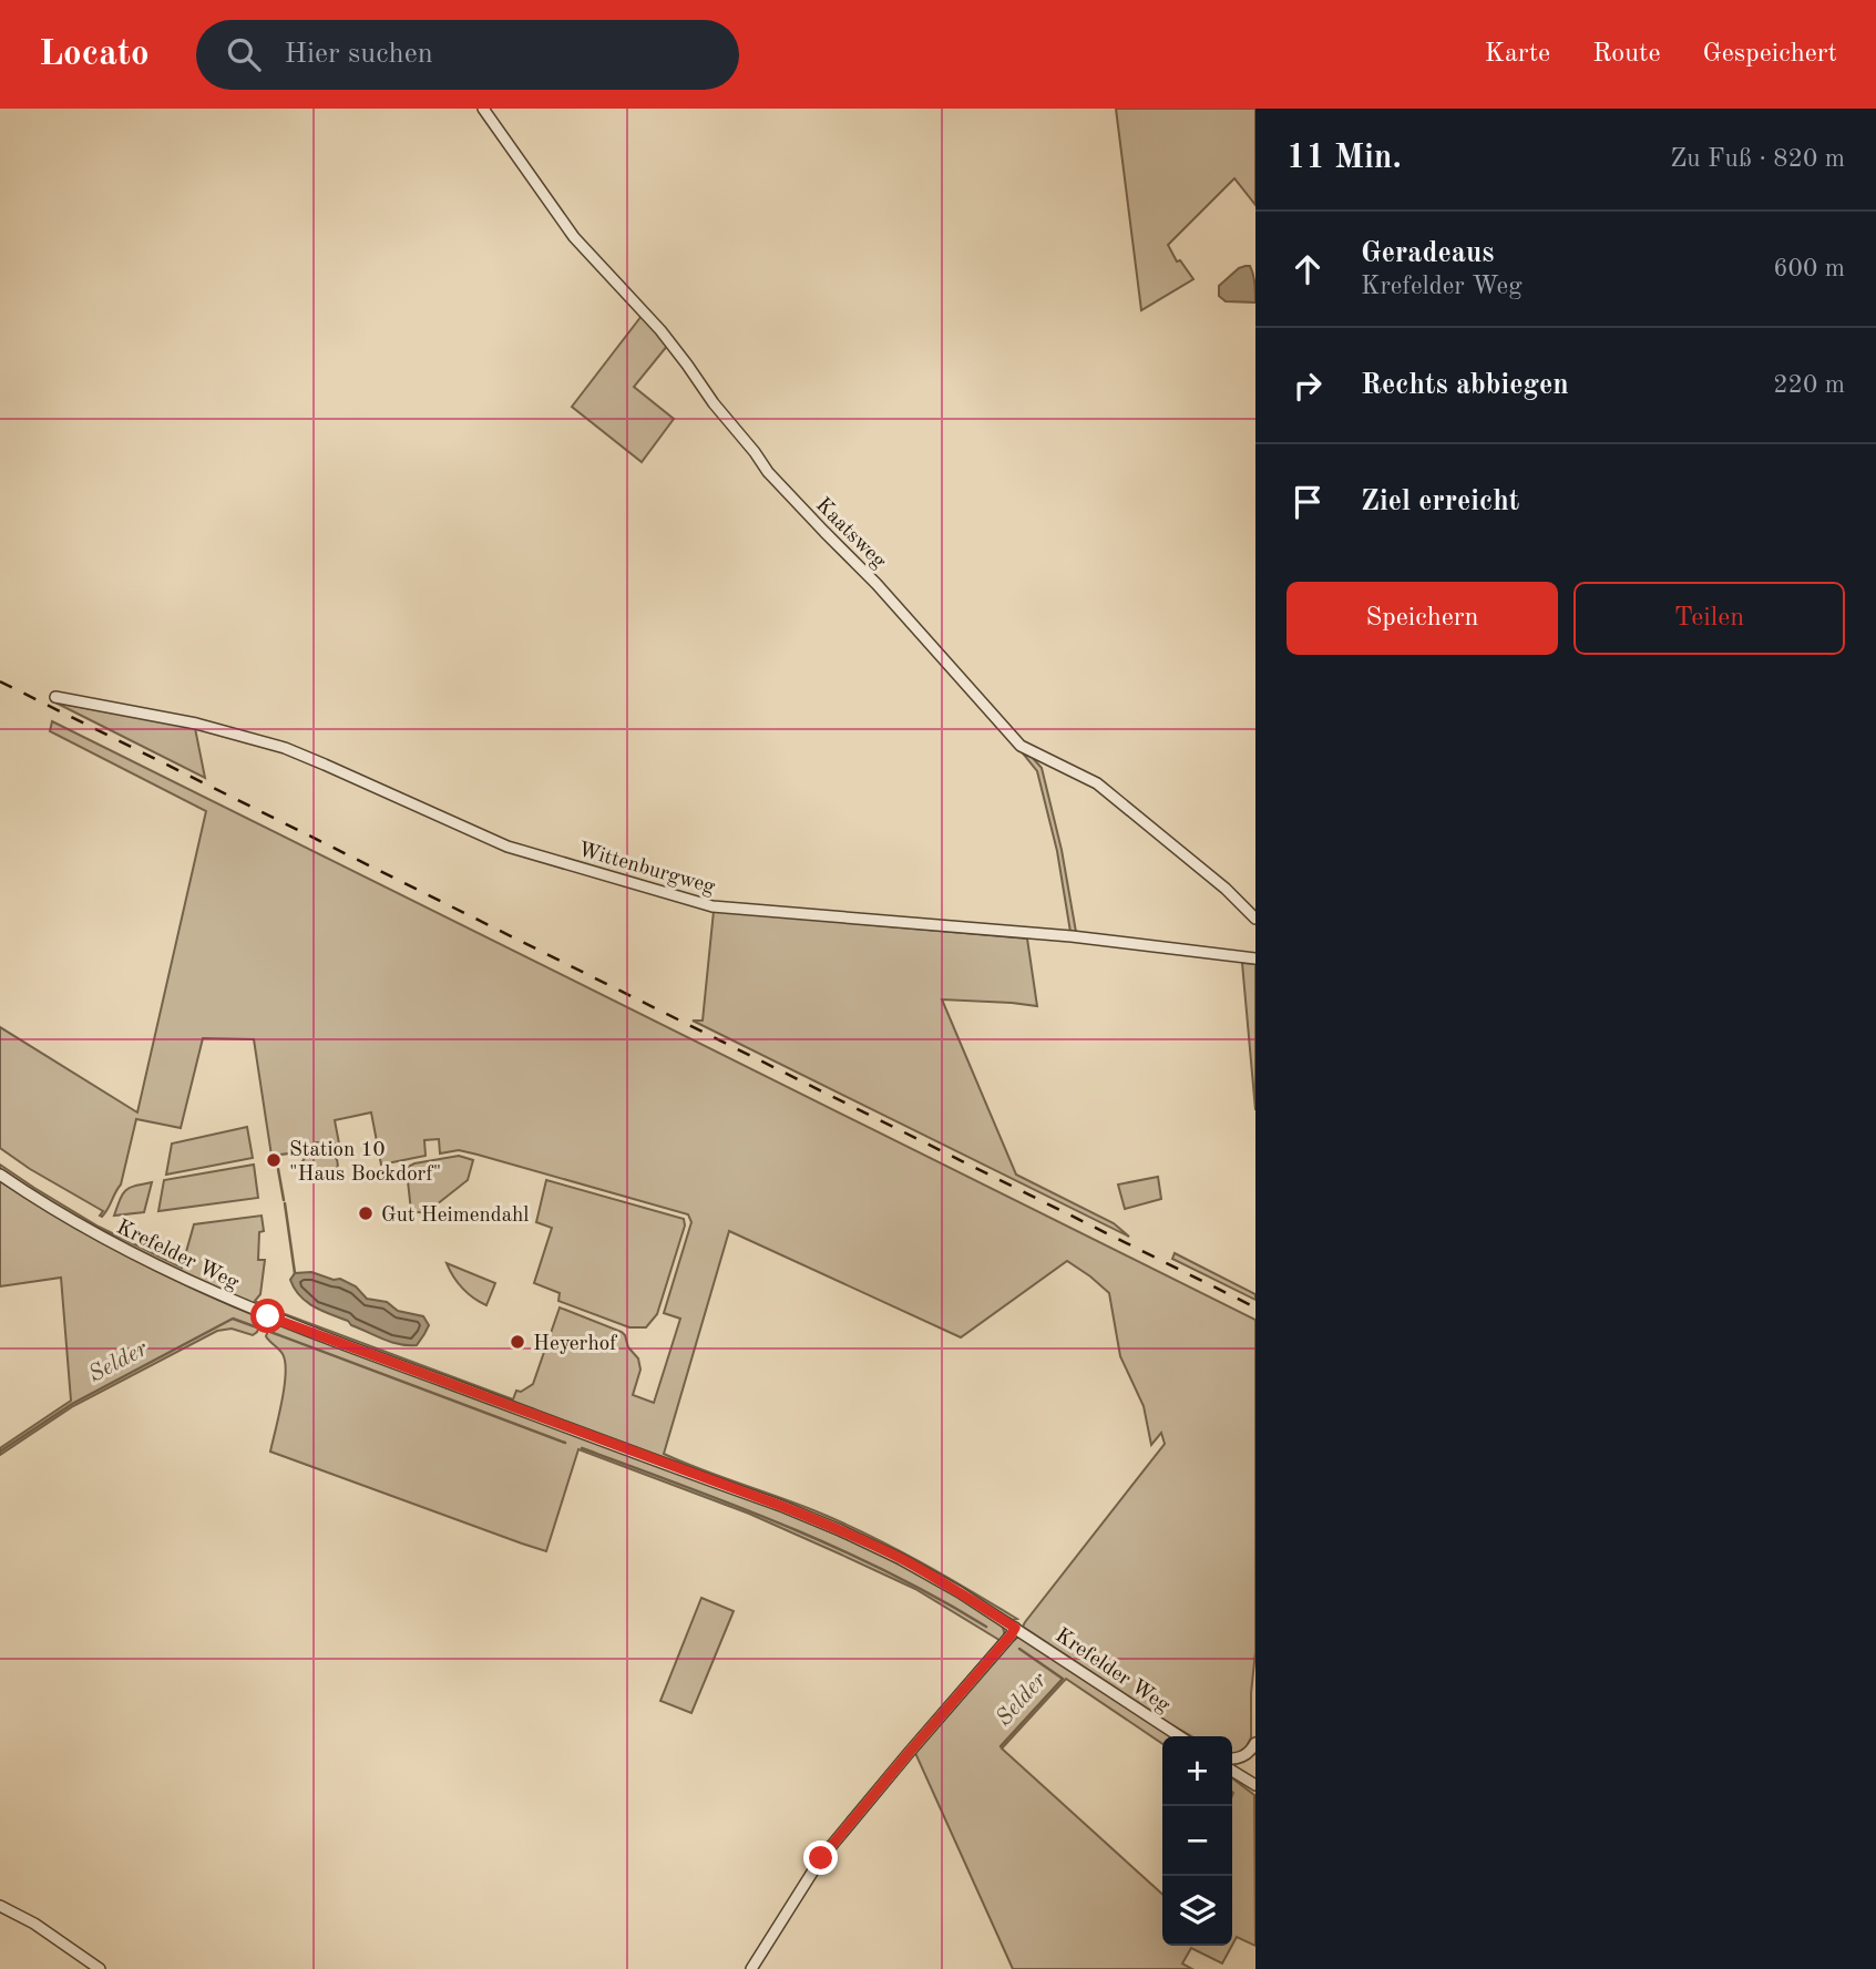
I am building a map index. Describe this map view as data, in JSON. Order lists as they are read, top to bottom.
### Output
{
  "streets": {
    "street": ["Kaatsweg", "Wittenburgweg", "Krefelder Weg"]
  },
  "water": ["Selder"],
  "places": ["Station 10 \"Haus Bockdorf\"", "Gut Heimendahl", "Heyerhof"],
  "page": {
    "header": "Locato",
    "search": "Hier suchen",
    "nav": ["Karte", "Route", "Gespeichert"],
    "heading": ["11 Min.", "Zu Fuß · 820 m"],
    "list": [
      ["Geradeaus", "Krefelder Weg", "600 m"],
      ["Rechts abbiegen", "220 m"],
      "Ziel erreicht"
    ],
    "buttons": ["Speichern", "Teilen"],
    "map_buttons": ["+", "−"]
  }
}
